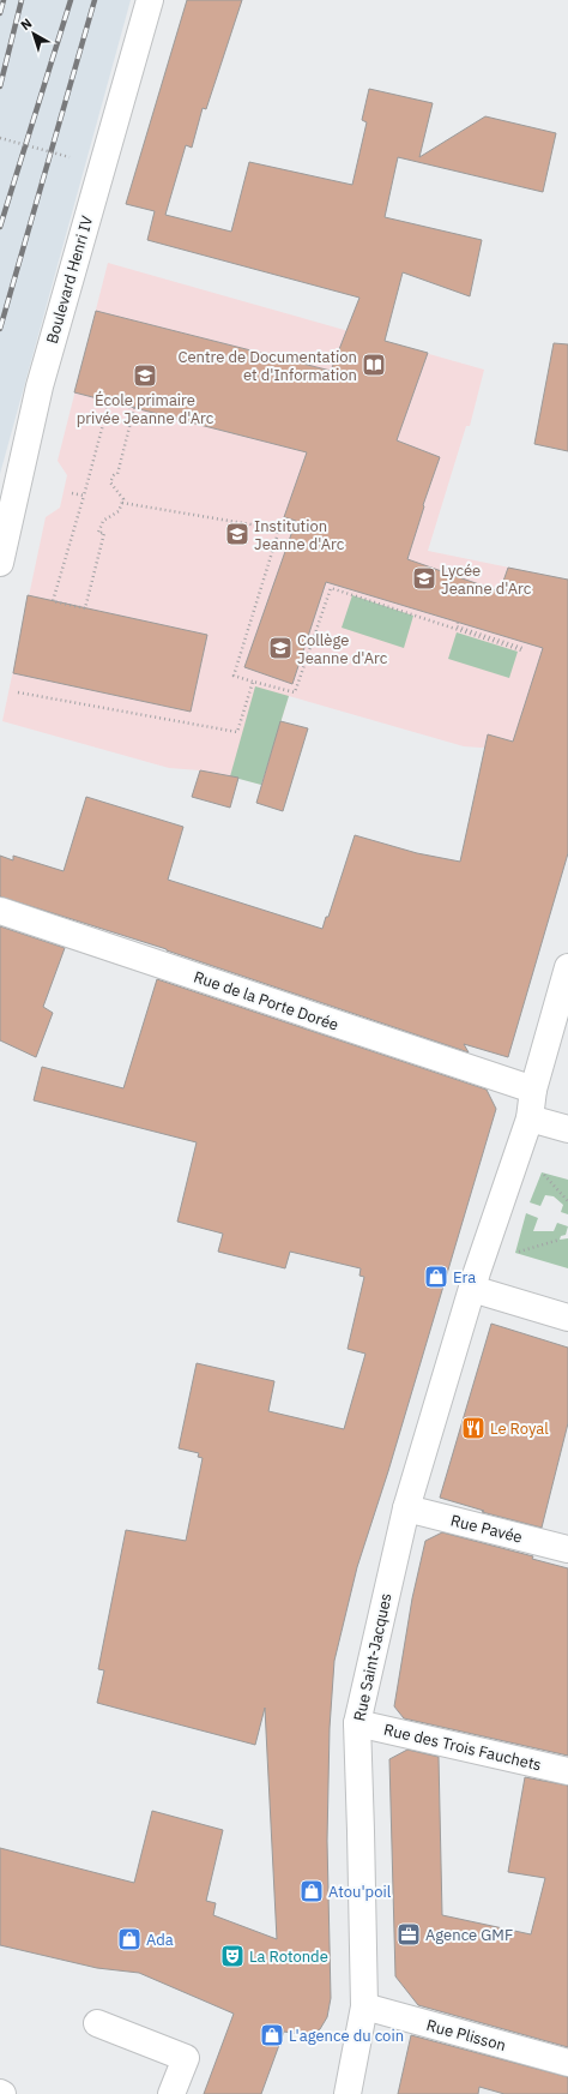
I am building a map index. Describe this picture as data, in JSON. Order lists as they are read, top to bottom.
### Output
{
  "streets": {
    "street": [
      "Boulevard Henri IV",
      "Rue de la Porte Dorée",
      "Rue Pavée",
      "Rue Saint-Jacques",
      "Rue des Trois Fauchets",
      "Rue Plisson"
    ]
  },
  "crossings": [
    ["Rue de la Porte Dorée", "Rue Saint-Jacques"],
    ["Rue Pavée", "Rue Saint-Jacques"],
    ["Rue Saint-Jacques", "Rue des Trois Fauchets"],
    ["Rue Saint-Jacques", "Rue Plisson"]
  ],
  "places": {
    "library": ["Centre de Documentation et d'Information"],
    "school or university": [
      "École primaire privée Jeanne d'Arc",
      "Institution Jeanne d'Arc",
      "Lycée Jeanne d'Arc",
      "Collège Jeanne d'Arc"
    ],
    "shop": [
      "Era",
      "Atou'poil",
      "Ada",
      "L'agence du coin"
    ],
    "restaurant": ["Le Royal"],
    "office": ["Agence GMF"],
    "theatre": ["La Rotonde"]
  },
  "north": "top left"
}
